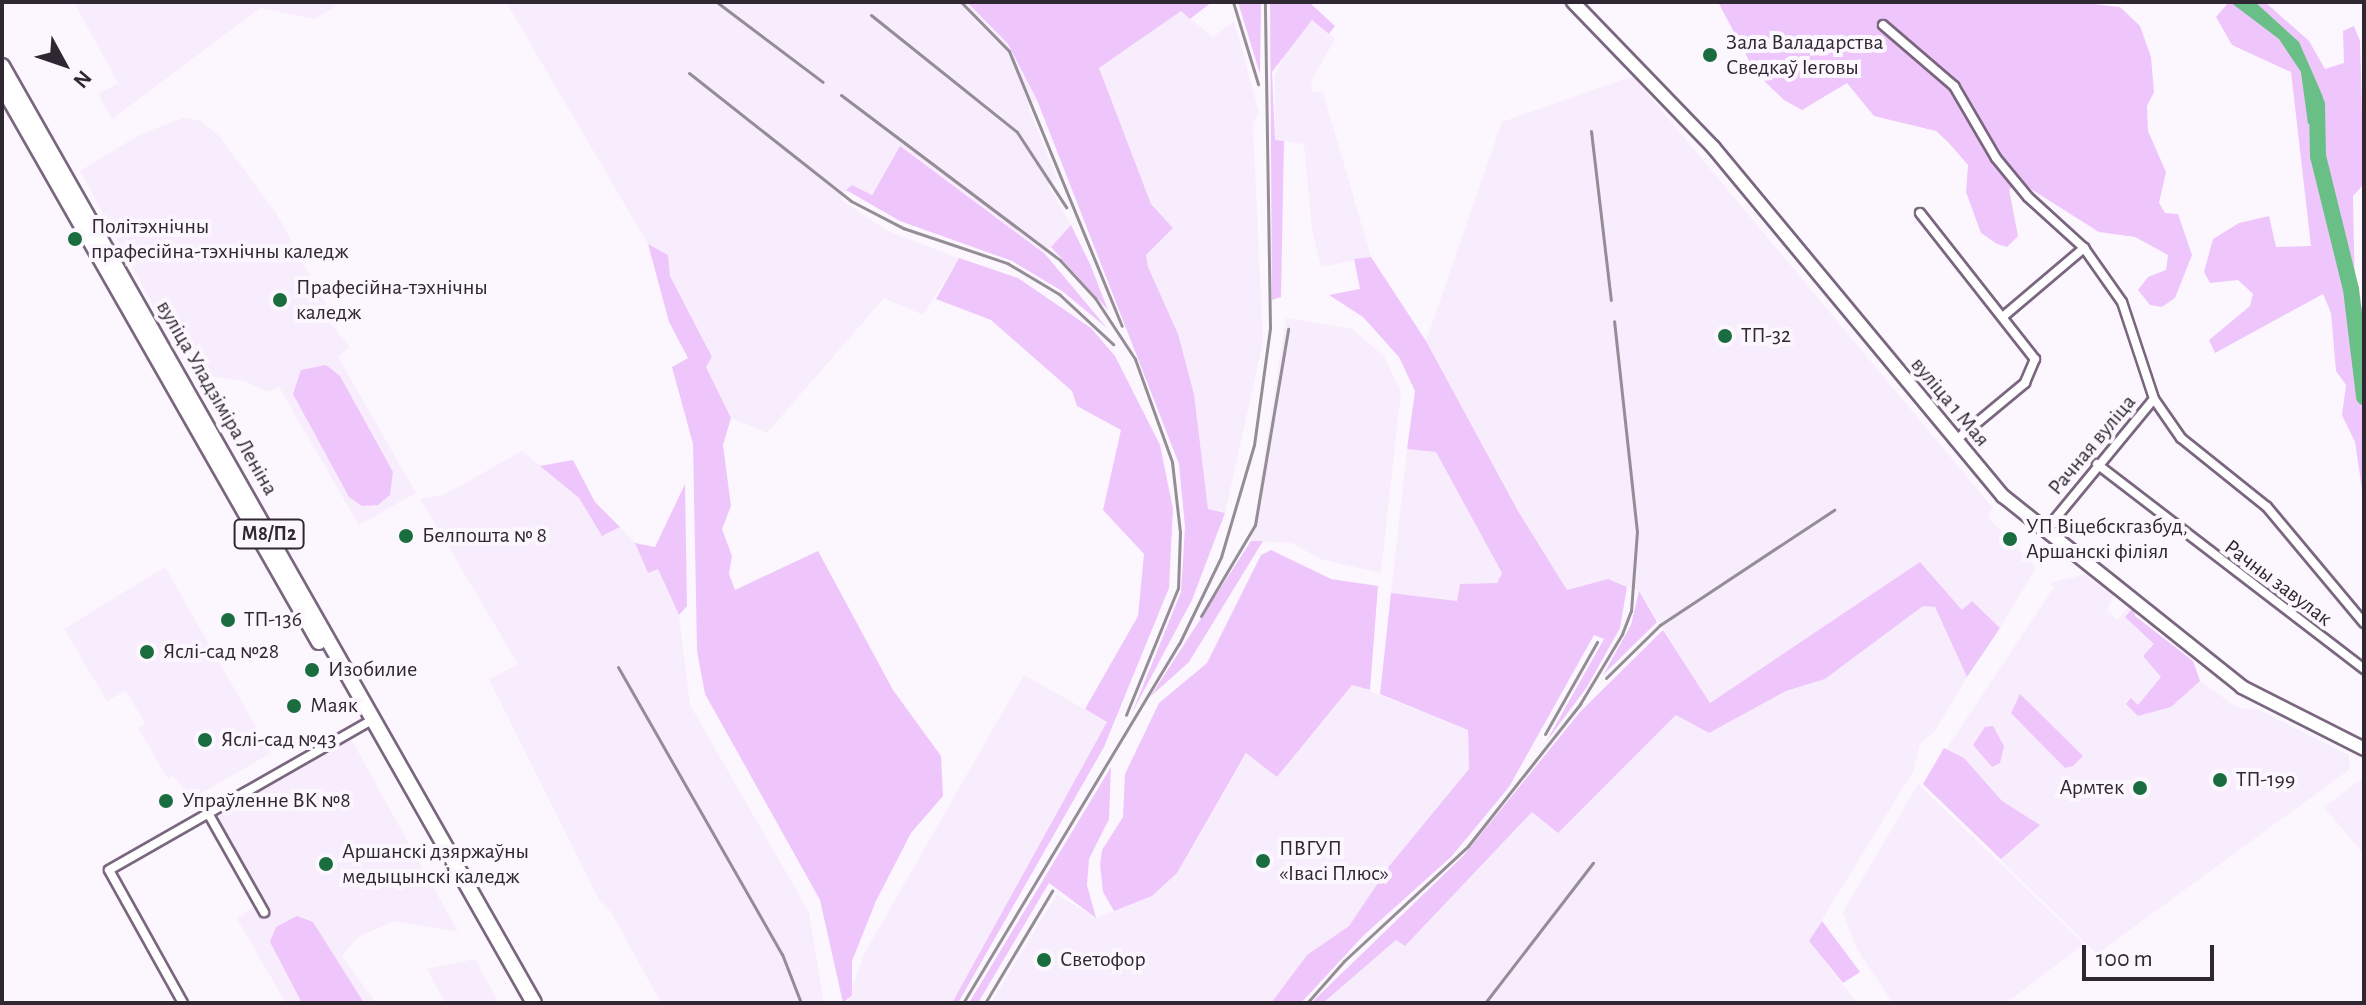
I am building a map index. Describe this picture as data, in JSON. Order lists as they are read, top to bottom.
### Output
{
  "streets": {
    "main road": ["вуліца Уладзіміра Леніна", "М8/П2"],
    "street": ["вуліца 1 Мая", "Рачная вуліца", "Рачны завулак"]
  },
  "crossings": [
    ["вуліца 1 Мая", "Рачная вуліца"],
    ["Рачная вуліца", "Рачны завулак"]
  ],
  "places": [
    "Зала Валадарства Сведкаў Іеговы",
    "Політэхнічны прафесійна-тэхнічны каледж",
    "Прафесійна-тэхнічны каледж",
    "ТП-32",
    "Белпошта № 8",
    "УП Віцебскгазбуд, Аршанскі філіял",
    "ТП-136",
    "Яслі-сад №28",
    "Изобилие",
    "Маяк",
    "Яслі-сад №43",
    "ТП-199",
    "Армтек",
    "Упраўленне ВК №8",
    "ПВГУП «Івасі Плюс»",
    "Аршанскі дзяржаўны медыцынскі каледж",
    "Светофор"
  ],
  "scale_bar": "100 m",
  "north": "bottom right"
}
